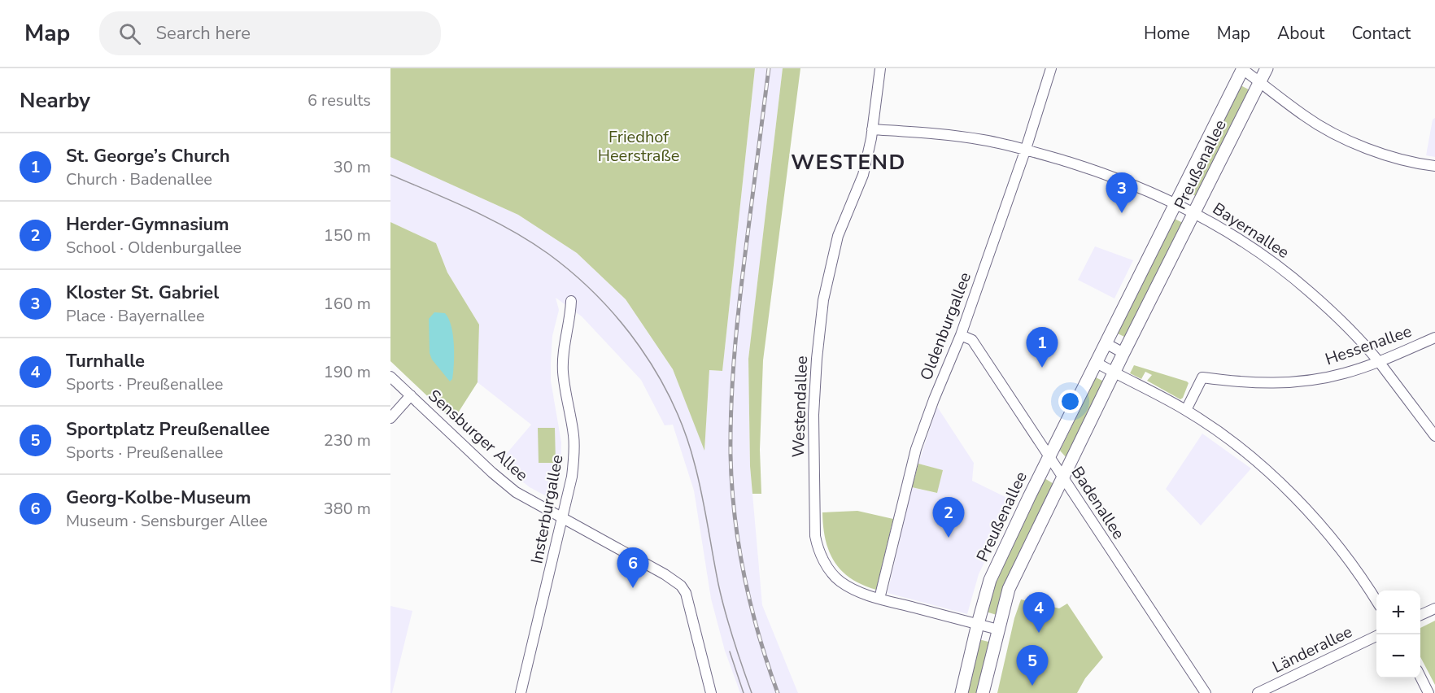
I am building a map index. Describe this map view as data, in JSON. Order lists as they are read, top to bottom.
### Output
{
  "streets": {
    "street": [
      "Preußenallee",
      "Bayernallee",
      "Oldenburgallee",
      "Hessenallee",
      "Westendallee",
      "Sensburger Allee",
      "Badenallee",
      "Insterburgallee",
      "Länderallee"
    ]
  },
  "crossings": [
    ["Preußenallee", "Bayernallee"],
    ["Preußenallee", "Westendallee"],
    ["Preußenallee", "Badenallee"],
    ["Bayernallee", "Oldenburgallee"],
    ["Bayernallee", "Hessenallee"],
    ["Bayernallee", "Westendallee"],
    ["Oldenburgallee", "Westendallee"],
    ["Oldenburgallee", "Badenallee"],
    ["Sensburger Allee", "Insterburgallee"]
  ],
  "districts": ["WESTEND"],
  "parks": ["Friedhof Heerstraße"],
  "page": {
    "header": "Map",
    "search": "Search here",
    "nav": [
      "Home",
      "Map",
      "About",
      "Contact"
    ],
    "heading": ["Nearby", "6 results"],
    "list": [
      {
        "mark": "1",
        "name": "St. George’s Church",
        "note": "Church · Badenallee",
        "value": "30 m"
      },
      {
        "mark": "2",
        "name": "Herder-Gymnasium",
        "note": "School · Oldenburgallee",
        "value": "150 m"
      },
      {
        "mark": "3",
        "name": "Kloster St. Gabriel",
        "note": "Place · Bayernallee",
        "value": "160 m"
      },
      {
        "mark": "4",
        "name": "Turnhalle",
        "note": "Sports · Preußenallee",
        "value": "190 m"
      },
      {
        "mark": "5",
        "name": "Sportplatz Preußenallee",
        "note": "Sports · Preußenallee",
        "value": "230 m"
      },
      {
        "mark": "6",
        "name": "Georg-Kolbe-Museum",
        "note": "Museum · Sensburger Allee",
        "value": "380 m"
      }
    ],
    "pins": [
      "3",
      "1",
      "2",
      "6",
      "4",
      "5"
    ],
    "map_buttons": ["+", "−"]
  }
}
